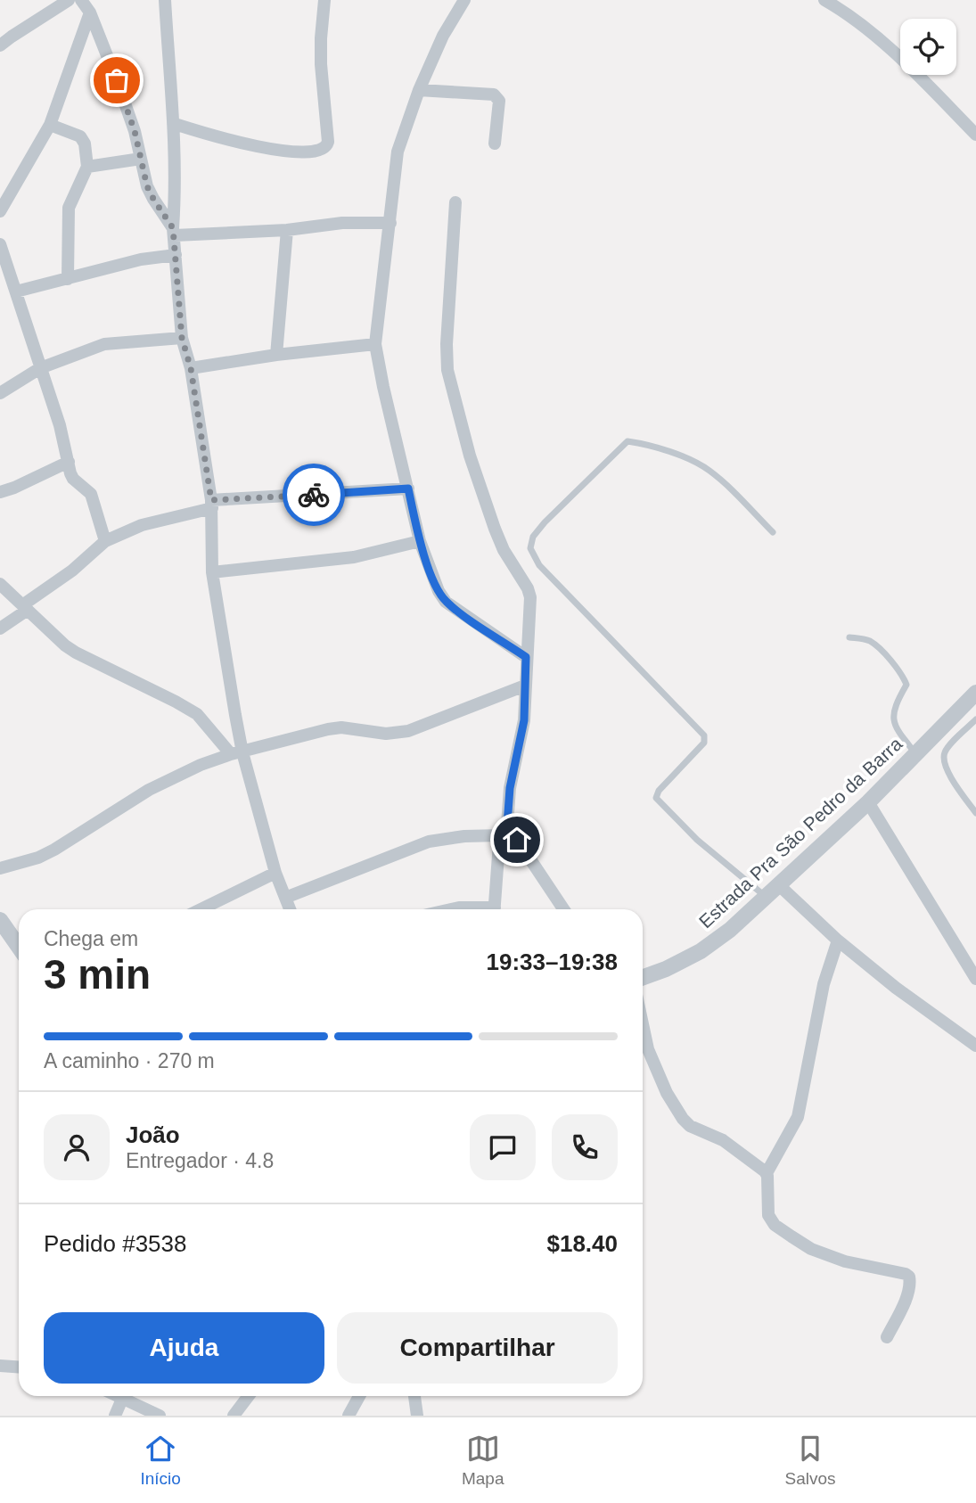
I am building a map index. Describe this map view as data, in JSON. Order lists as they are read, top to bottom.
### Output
{
  "streets": {
    "street": ["Estrada Pra São Pedro da Barra"]
  },
  "page": {
    "heading": ["3 min", "Chega em", "19:33–19:38"],
    "panel": [
      "João",
      "Entregador · 4.8",
      "Pedido #3538",
      "$18.40"
    ],
    "bar": "A caminho · 270 m",
    "buttons": ["Ajuda", "Compartilhar"],
    "tabs": ["Início", "Mapa", "Salvos"]
  }
}
